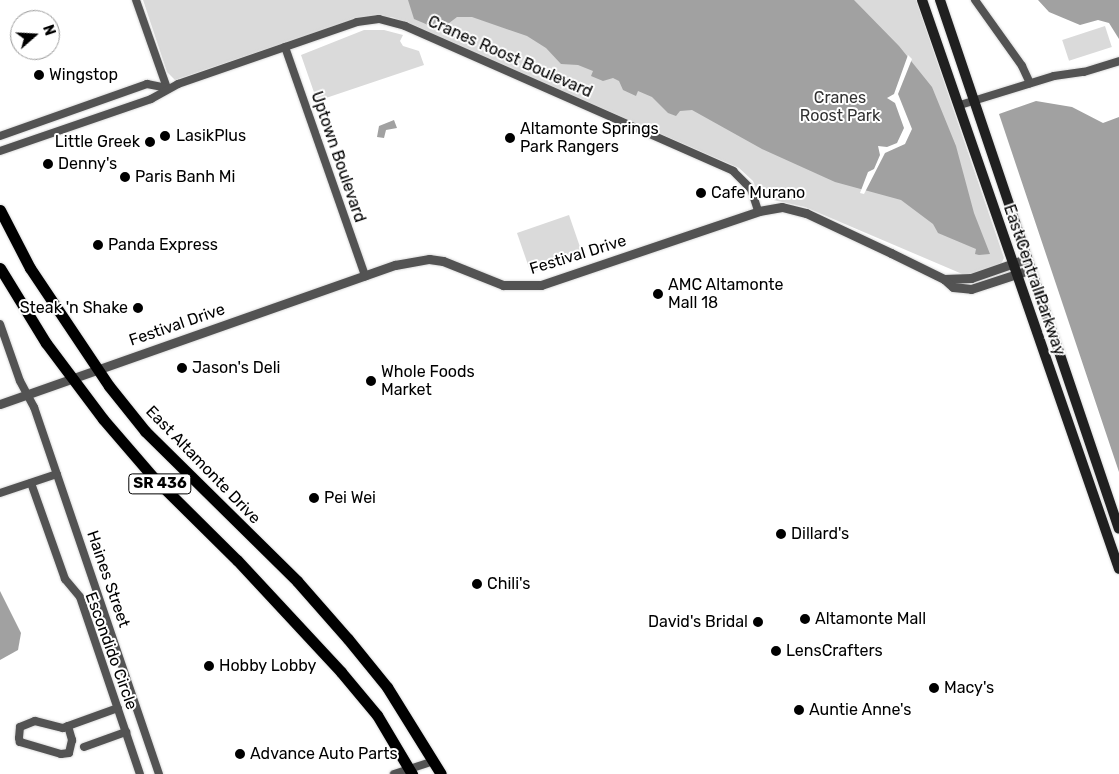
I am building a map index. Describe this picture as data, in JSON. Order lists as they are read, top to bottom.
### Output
{
  "streets": {
    "main road": ["East Central Parkway", "East Altamonte Drive", "SR 436"],
    "street": [
      "Cranes Roost Boulevard",
      "Uptown Boulevard",
      "Festival Drive",
      "Haines Street",
      "Escondido Circle"
    ]
  },
  "crossings": [
    ["Cranes Roost Boulevard", "Uptown Boulevard"],
    ["Cranes Roost Boulevard", "Festival Drive"],
    ["Uptown Boulevard", "Festival Drive"],
    ["Festival Drive", "East Central Parkway"],
    ["Festival Drive", "East Altamonte Drive"],
    ["Festival Drive", "SR 436"],
    ["Festival Drive", "Haines Street"]
  ],
  "parks": ["Cranes Roost Park"],
  "places": [
    "Wingstop",
    "LasikPlus",
    "Altamonte Springs Park Rangers",
    "Little Greek",
    "Denny's",
    "Paris Banh Mi",
    "Cafe Murano",
    "Panda Express",
    "AMC Altamonte Mall 18",
    "Steak 'n Shake",
    "Jason's Deli",
    "Whole Foods Market",
    "Pei Wei",
    "Dillard's",
    "Chili's",
    "Altamonte Mall",
    "David's Bridal",
    "LensCrafters",
    "Hobby Lobby",
    "Macy's",
    "Auntie Anne's",
    "Advance Auto Parts"
  ],
  "north": "right"
}
